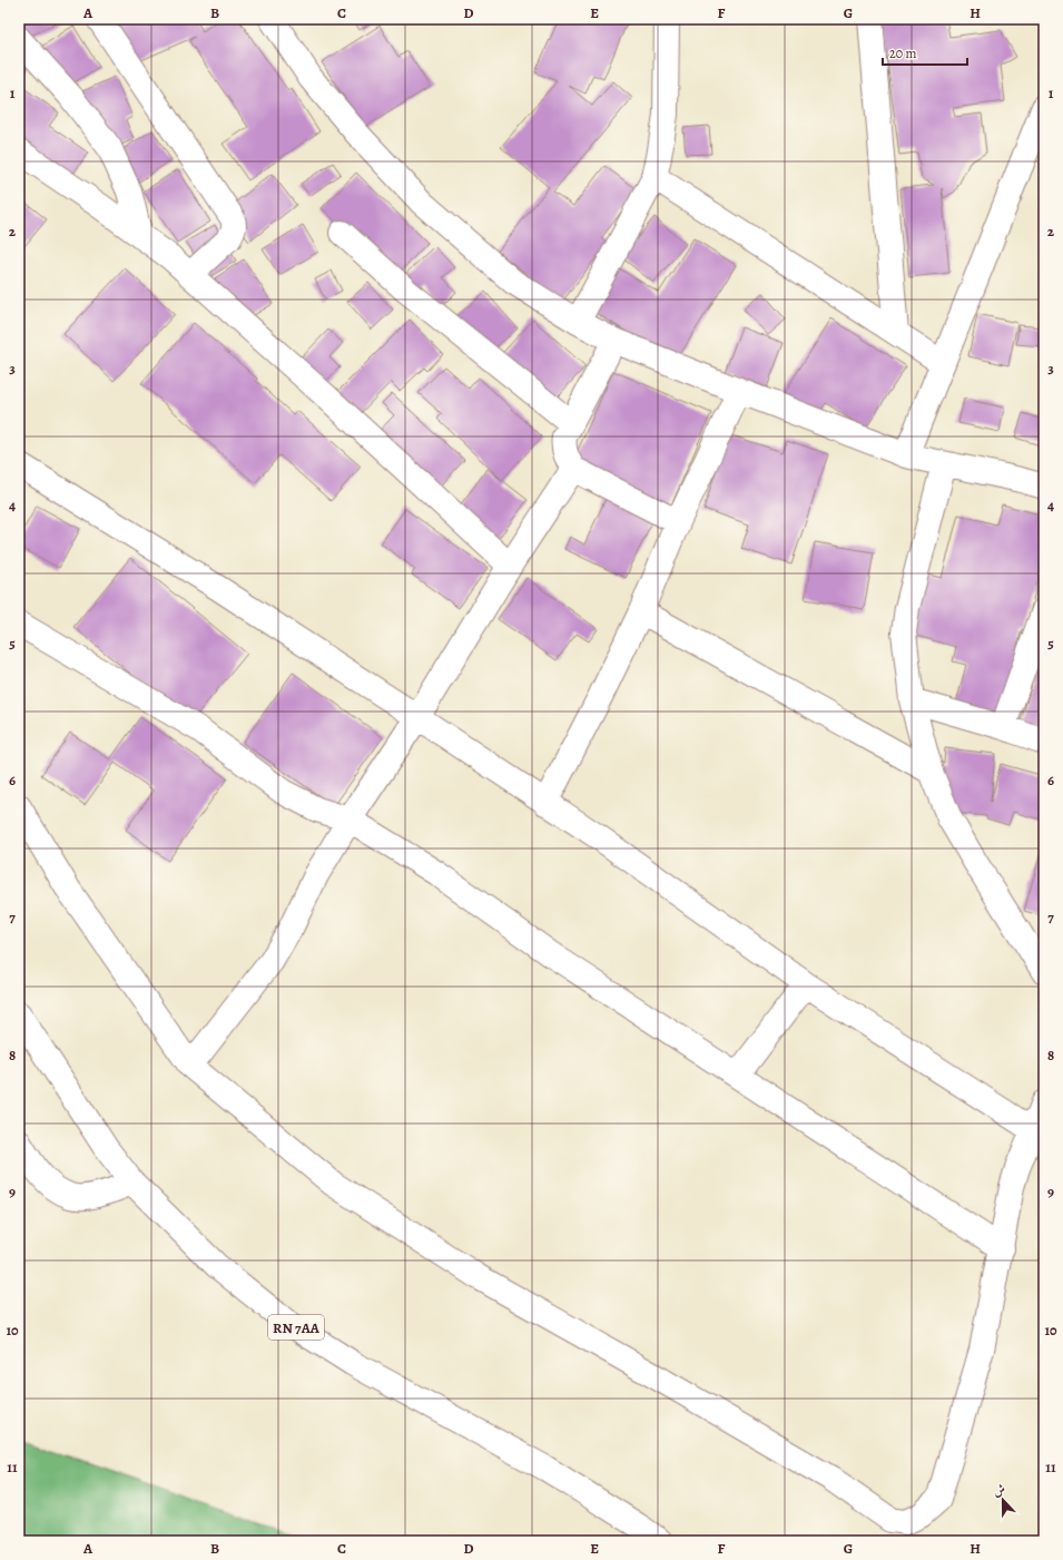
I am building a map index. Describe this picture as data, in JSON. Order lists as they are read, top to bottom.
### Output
{
  "streets": {
    "street": ["RN 7AA"]
  },
  "scale_bar": "20 m",
  "north": "top",
  "grid": {
    "columns": [
      "A",
      "B",
      "C",
      "D",
      "E",
      "F",
      "G",
      "H"
    ],
    "rows": [
      "1",
      "2",
      "3",
      "4",
      "5",
      "6",
      "7",
      "8",
      "9",
      "10",
      "11"
    ]
  }
}
